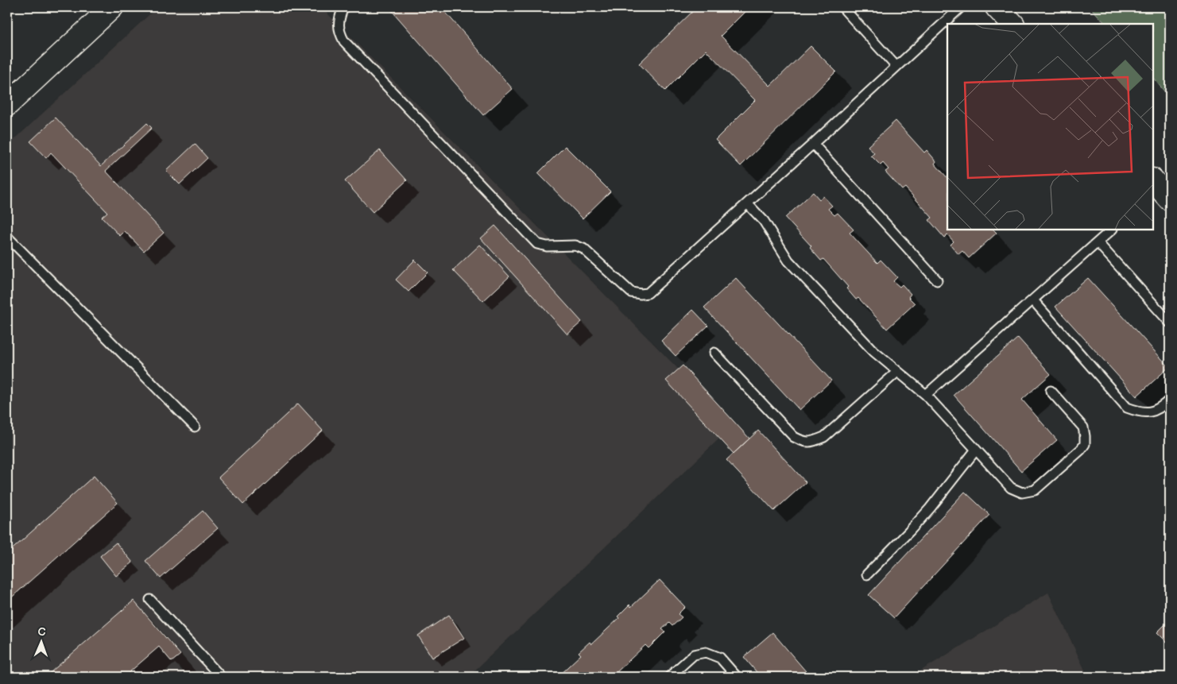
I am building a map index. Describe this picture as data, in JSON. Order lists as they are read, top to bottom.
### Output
{
  "north": "top"
}
